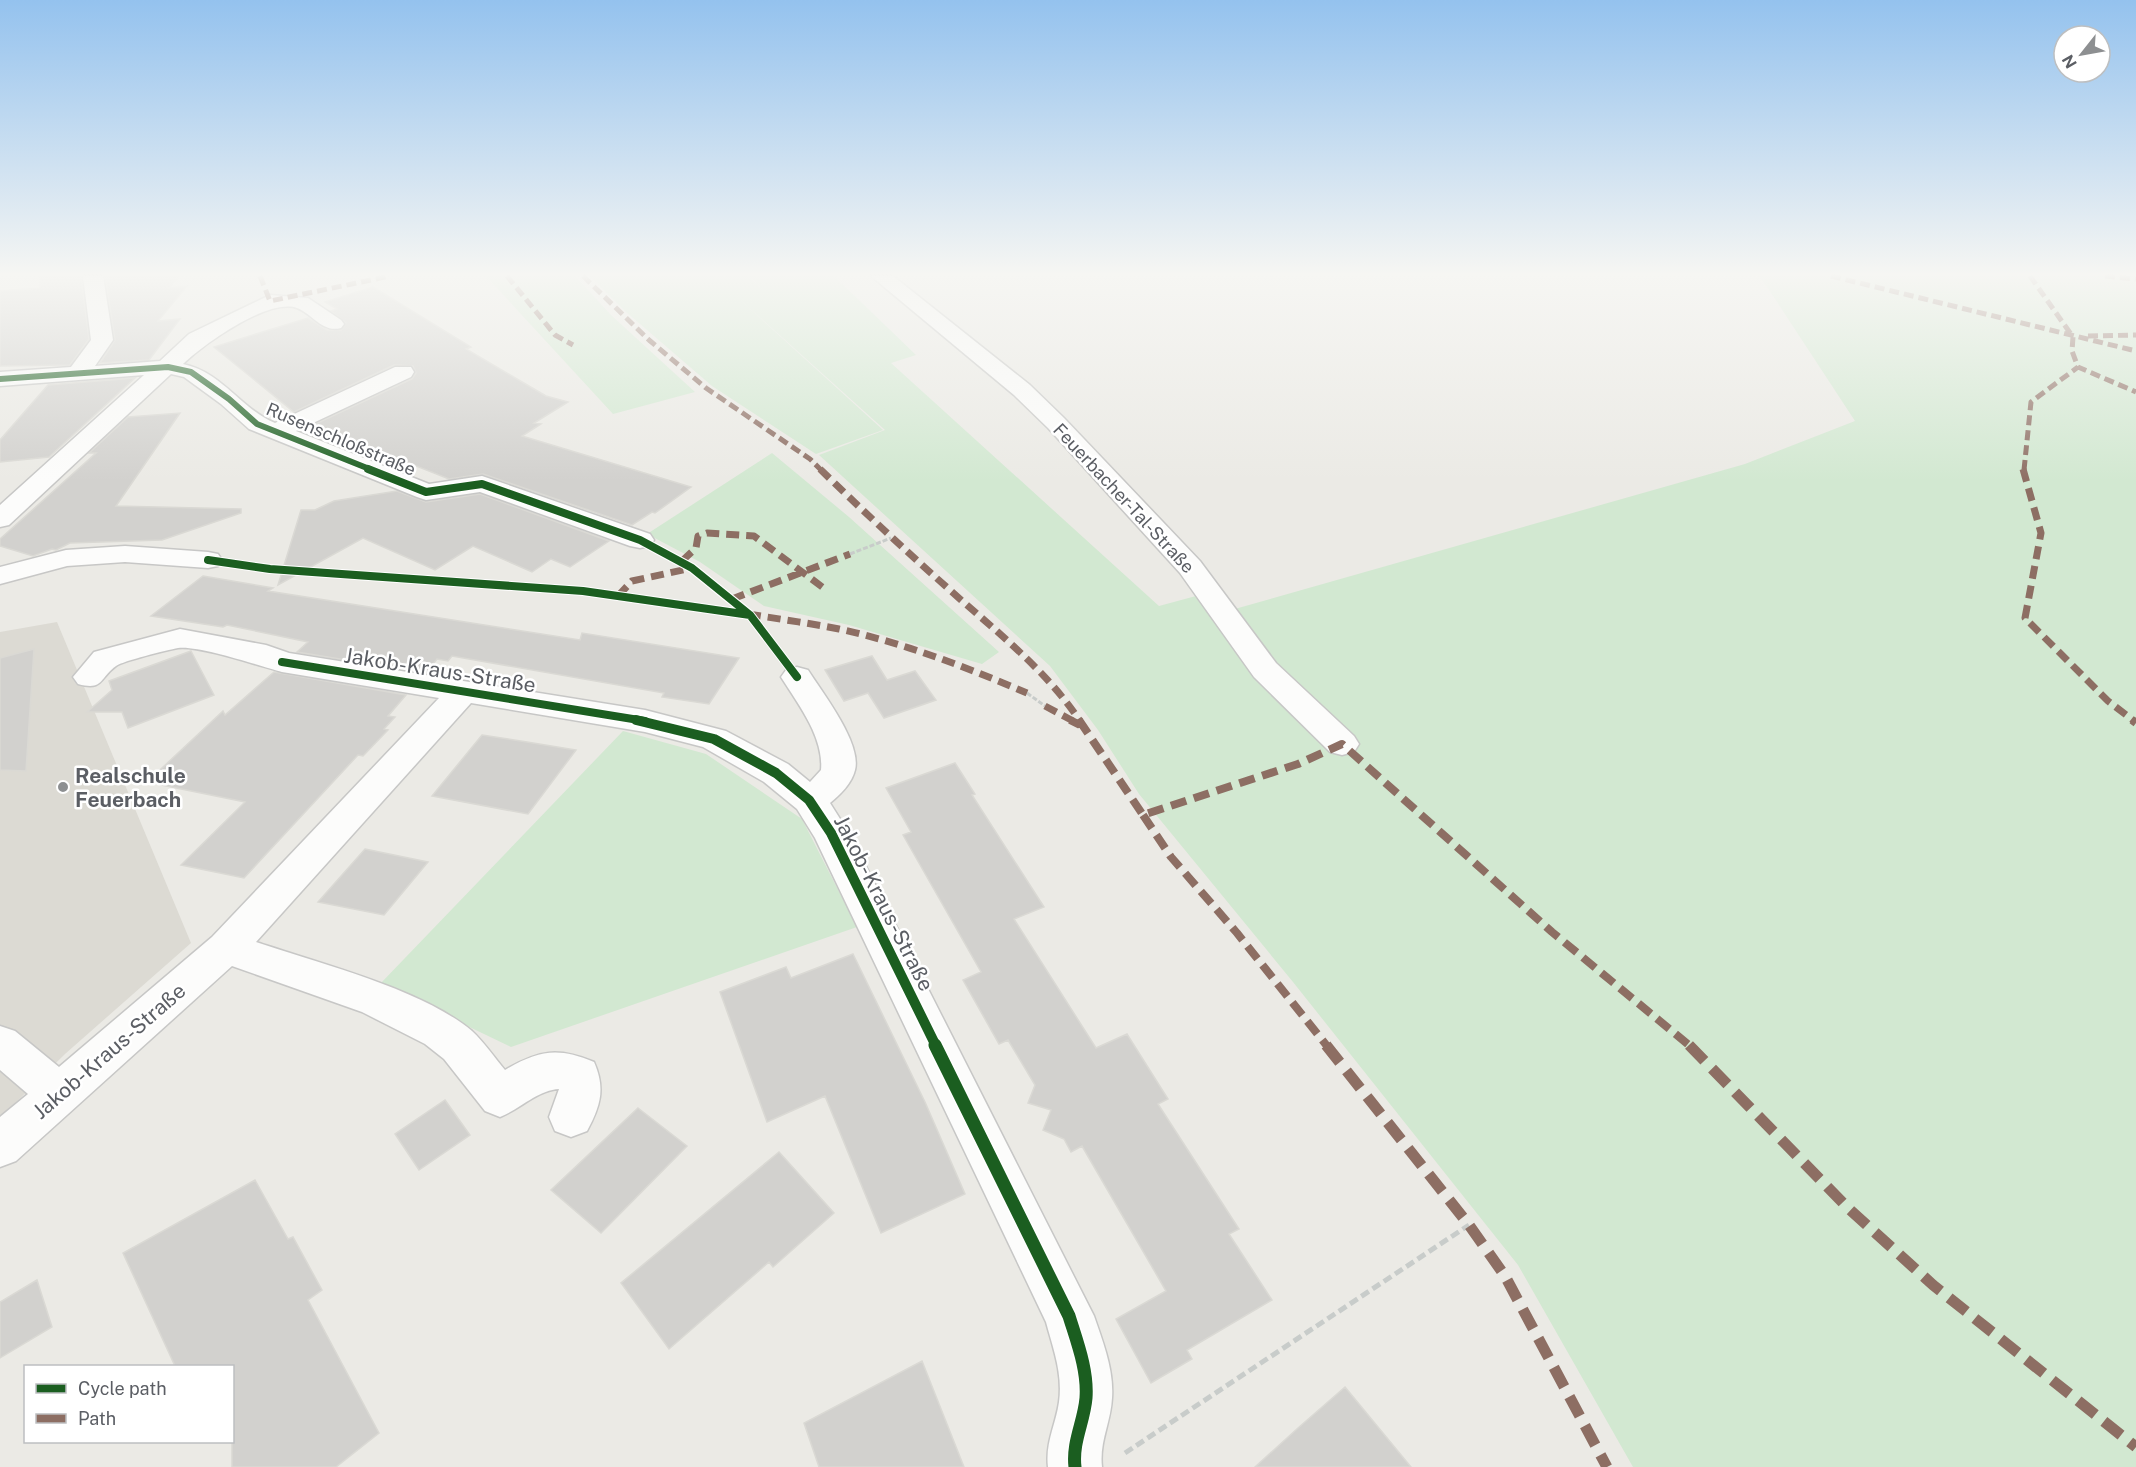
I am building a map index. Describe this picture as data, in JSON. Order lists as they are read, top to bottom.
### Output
{
  "streets": {
    "street": ["Rusenschloßstraße", "Feuerbacher-Tal-Straße", "Jakob-Kraus-Straße"]
  },
  "places": ["Realschule Feuerbach"],
  "legend": ["Cycle path", "Path"],
  "north": "bottom left"
}
